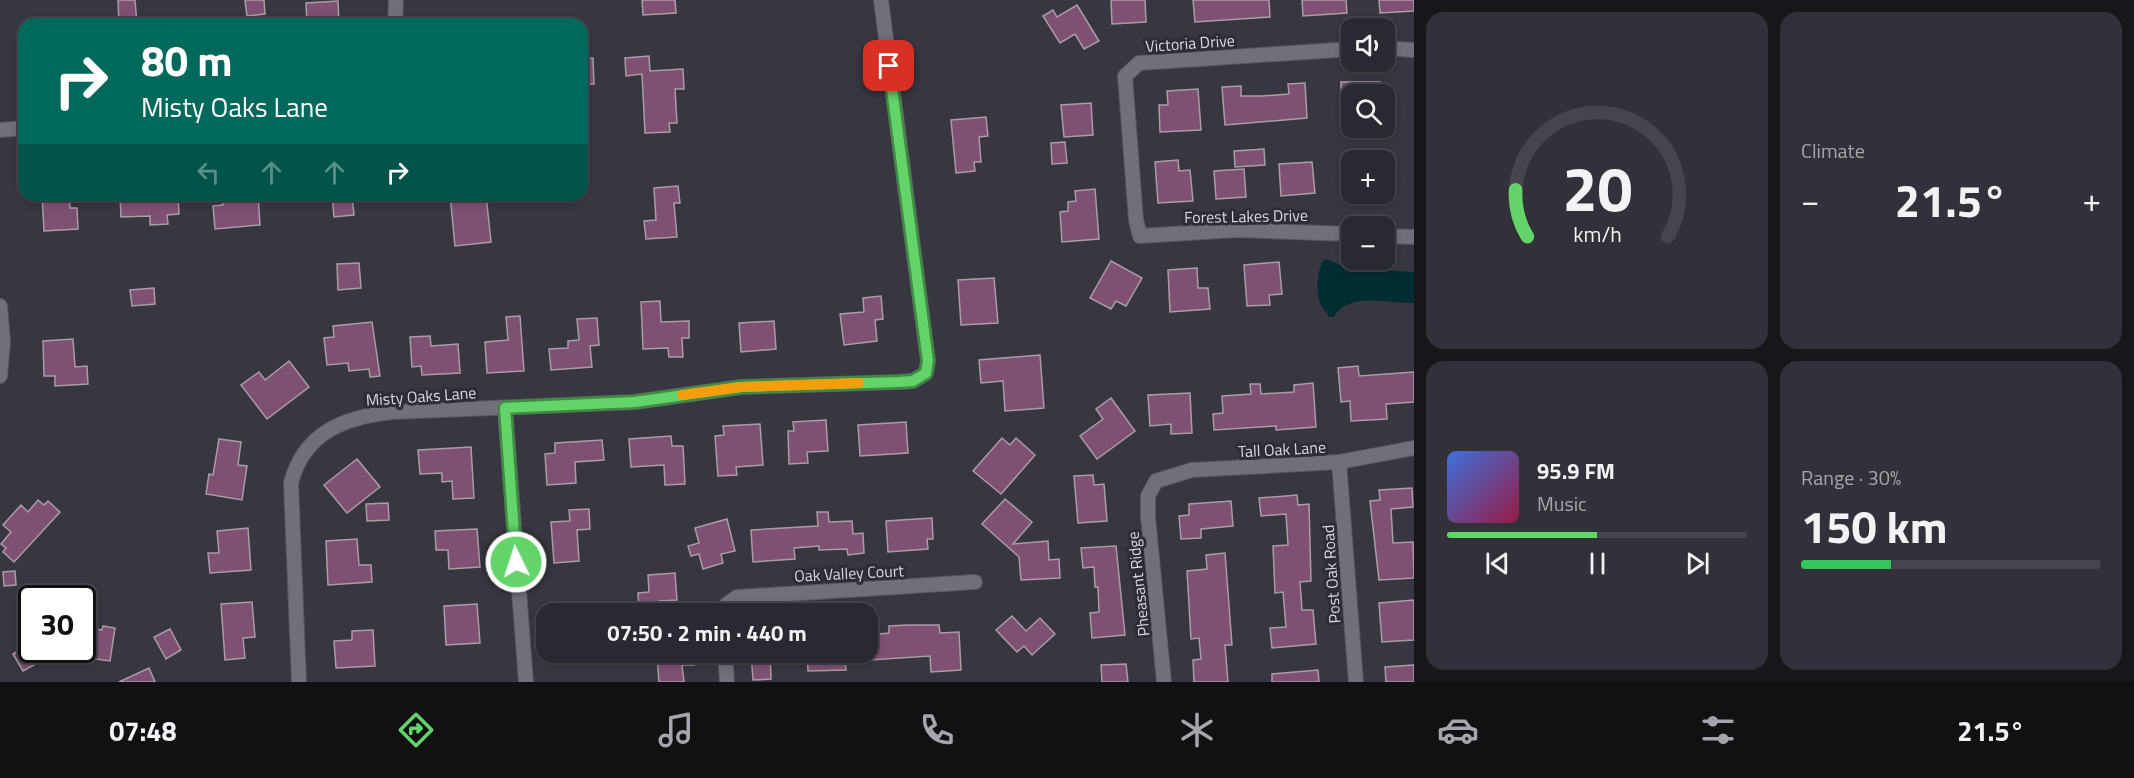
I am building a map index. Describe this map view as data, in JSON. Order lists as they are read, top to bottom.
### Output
{
  "streets": {
    "street": [
      "Victoria Drive",
      "Forest Lakes Drive",
      "Misty Oaks Lane",
      "Tall Oak Lane",
      "Oak Valley Court",
      "Post Oak Road",
      "Pheasant Ridge"
    ]
  },
  "crossings": [
    ["Victoria Drive", "Forest Lakes Drive"],
    ["Tall Oak Lane", "Post Oak Road"],
    ["Tall Oak Lane", "Pheasant Ridge"]
  ],
  "page": {
    "tile": [
      "Climate",
      ["Range · 30%", "150 km"]
    ],
    "map_buttons": ["+", "−"],
    "turn": ["80 m", "Misty Oaks Lane"],
    "heat": ["−", "21.5°", "+"],
    "song": ["95.9 FM", "Music"],
    "limit": "30",
    "trip": "07:50 · 2 min · 440 m",
    "tabs": ["07:48", "21.5°"],
    "gauge": ["20", "km/h"]
  }
}
